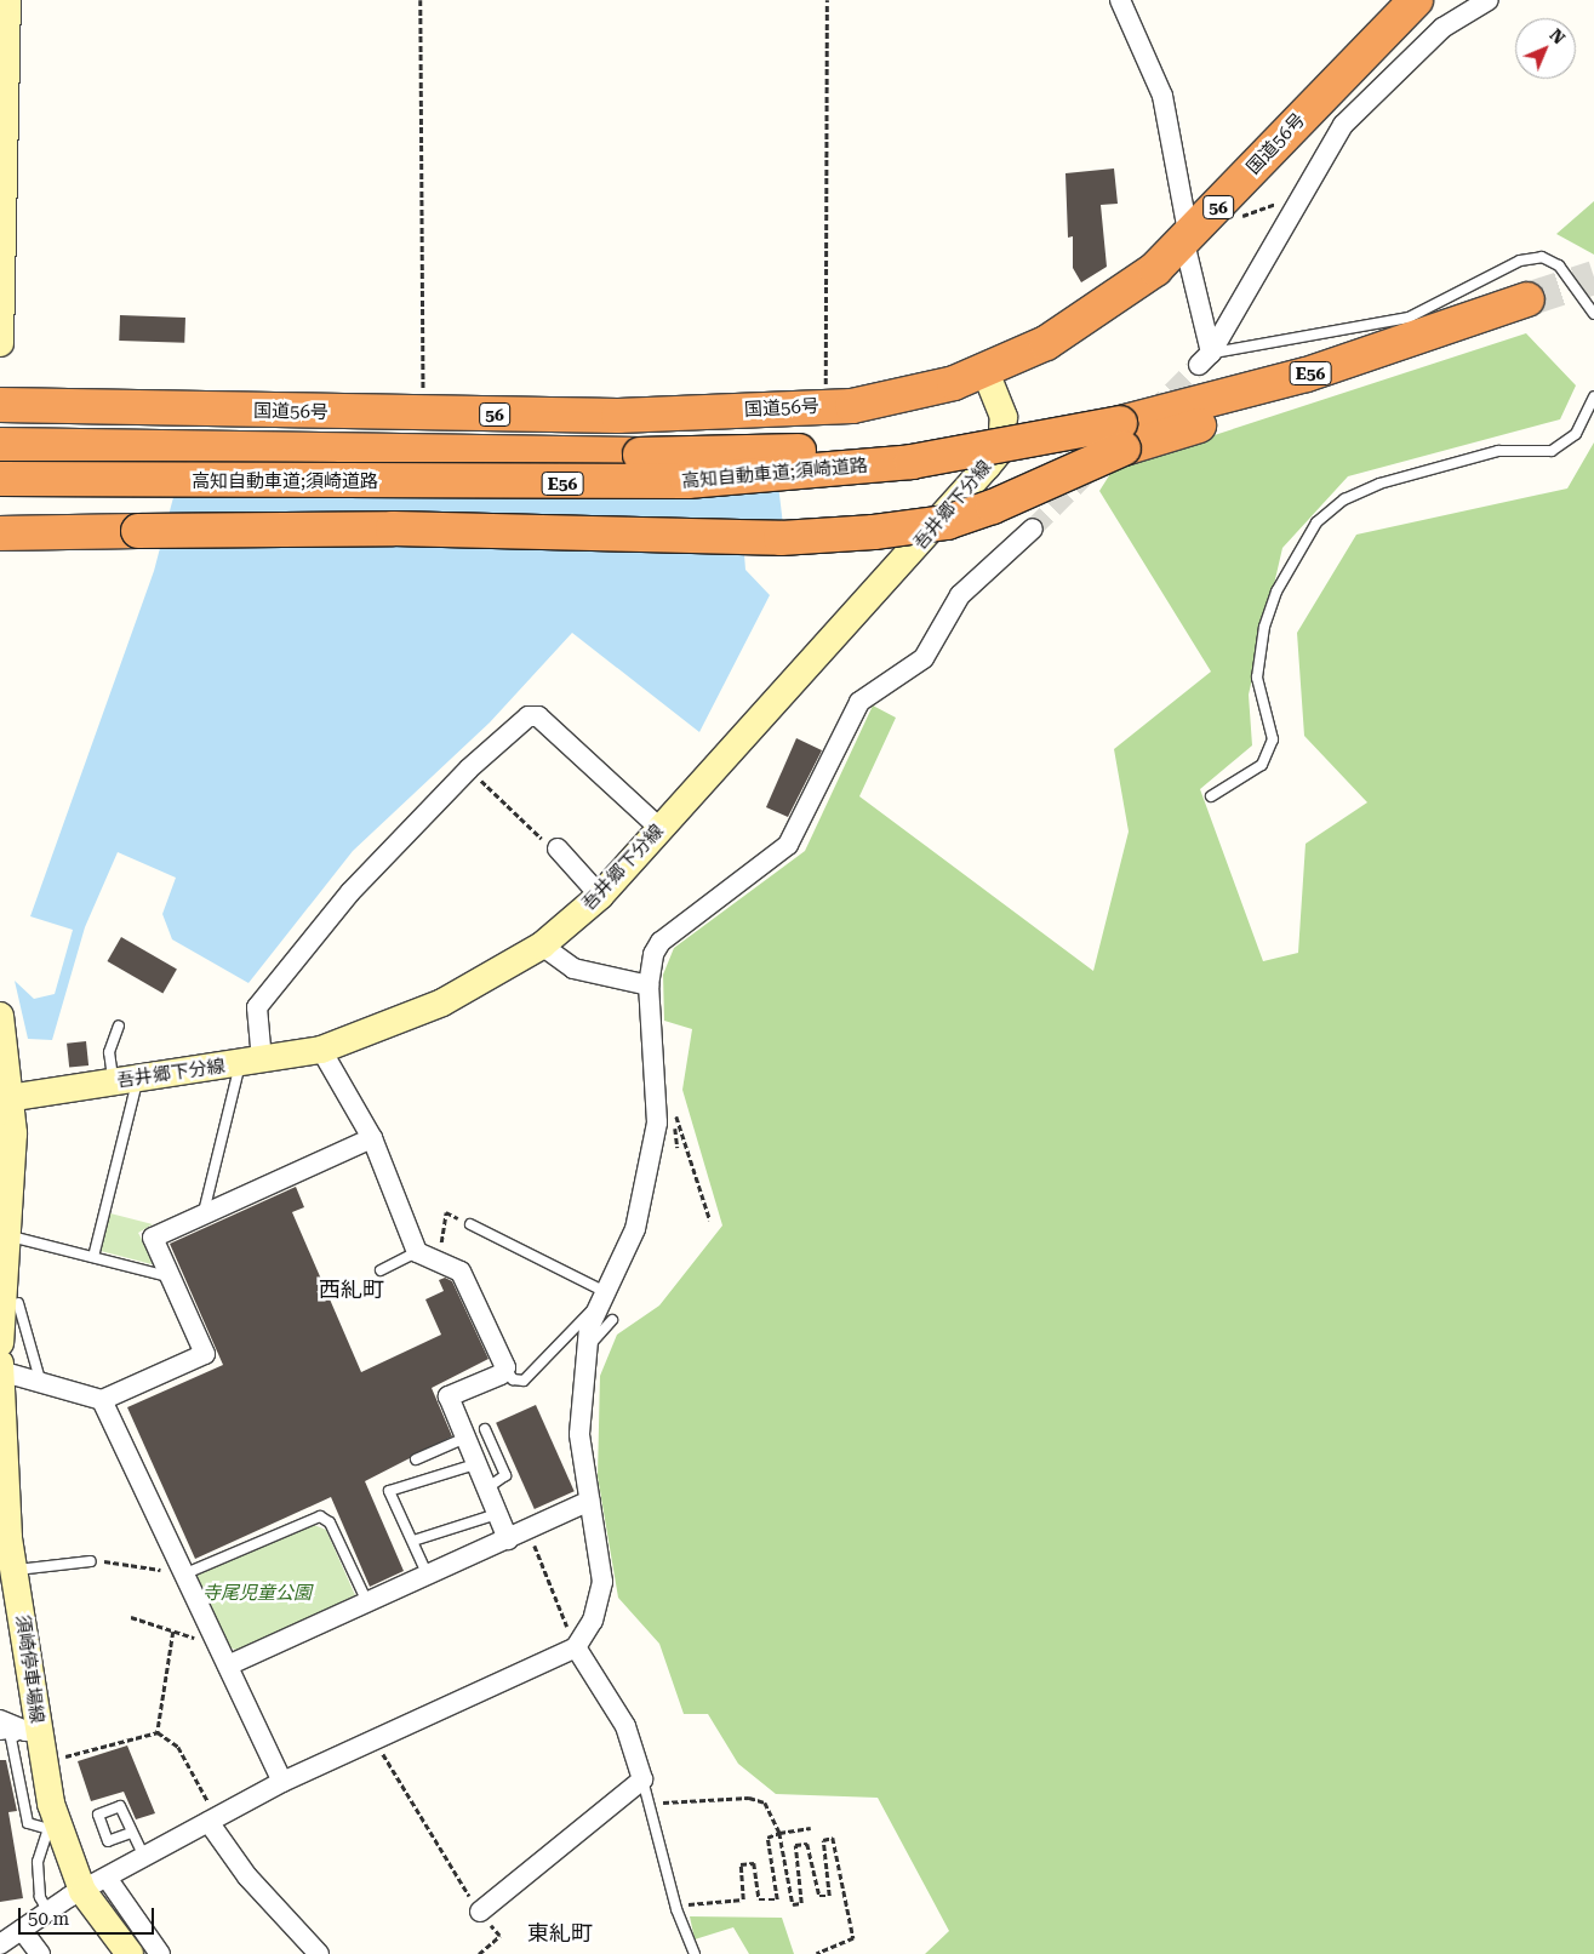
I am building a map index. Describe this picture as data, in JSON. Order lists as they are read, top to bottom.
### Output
{
  "streets": {
    "highway": [
      "国道56号",
      "56",
      "E56",
      "高知自動車道;須崎道路"
    ],
    "main road": ["吾井郷下分線", "須崎停車場線"]
  },
  "crossings": [
    ["国道56号", "吾井郷下分線"]
  ],
  "districts": ["西糺町", "東糺町"],
  "parks": ["寺尾児童公園"],
  "scale_bar": "50 m",
  "north": "top right"
}
